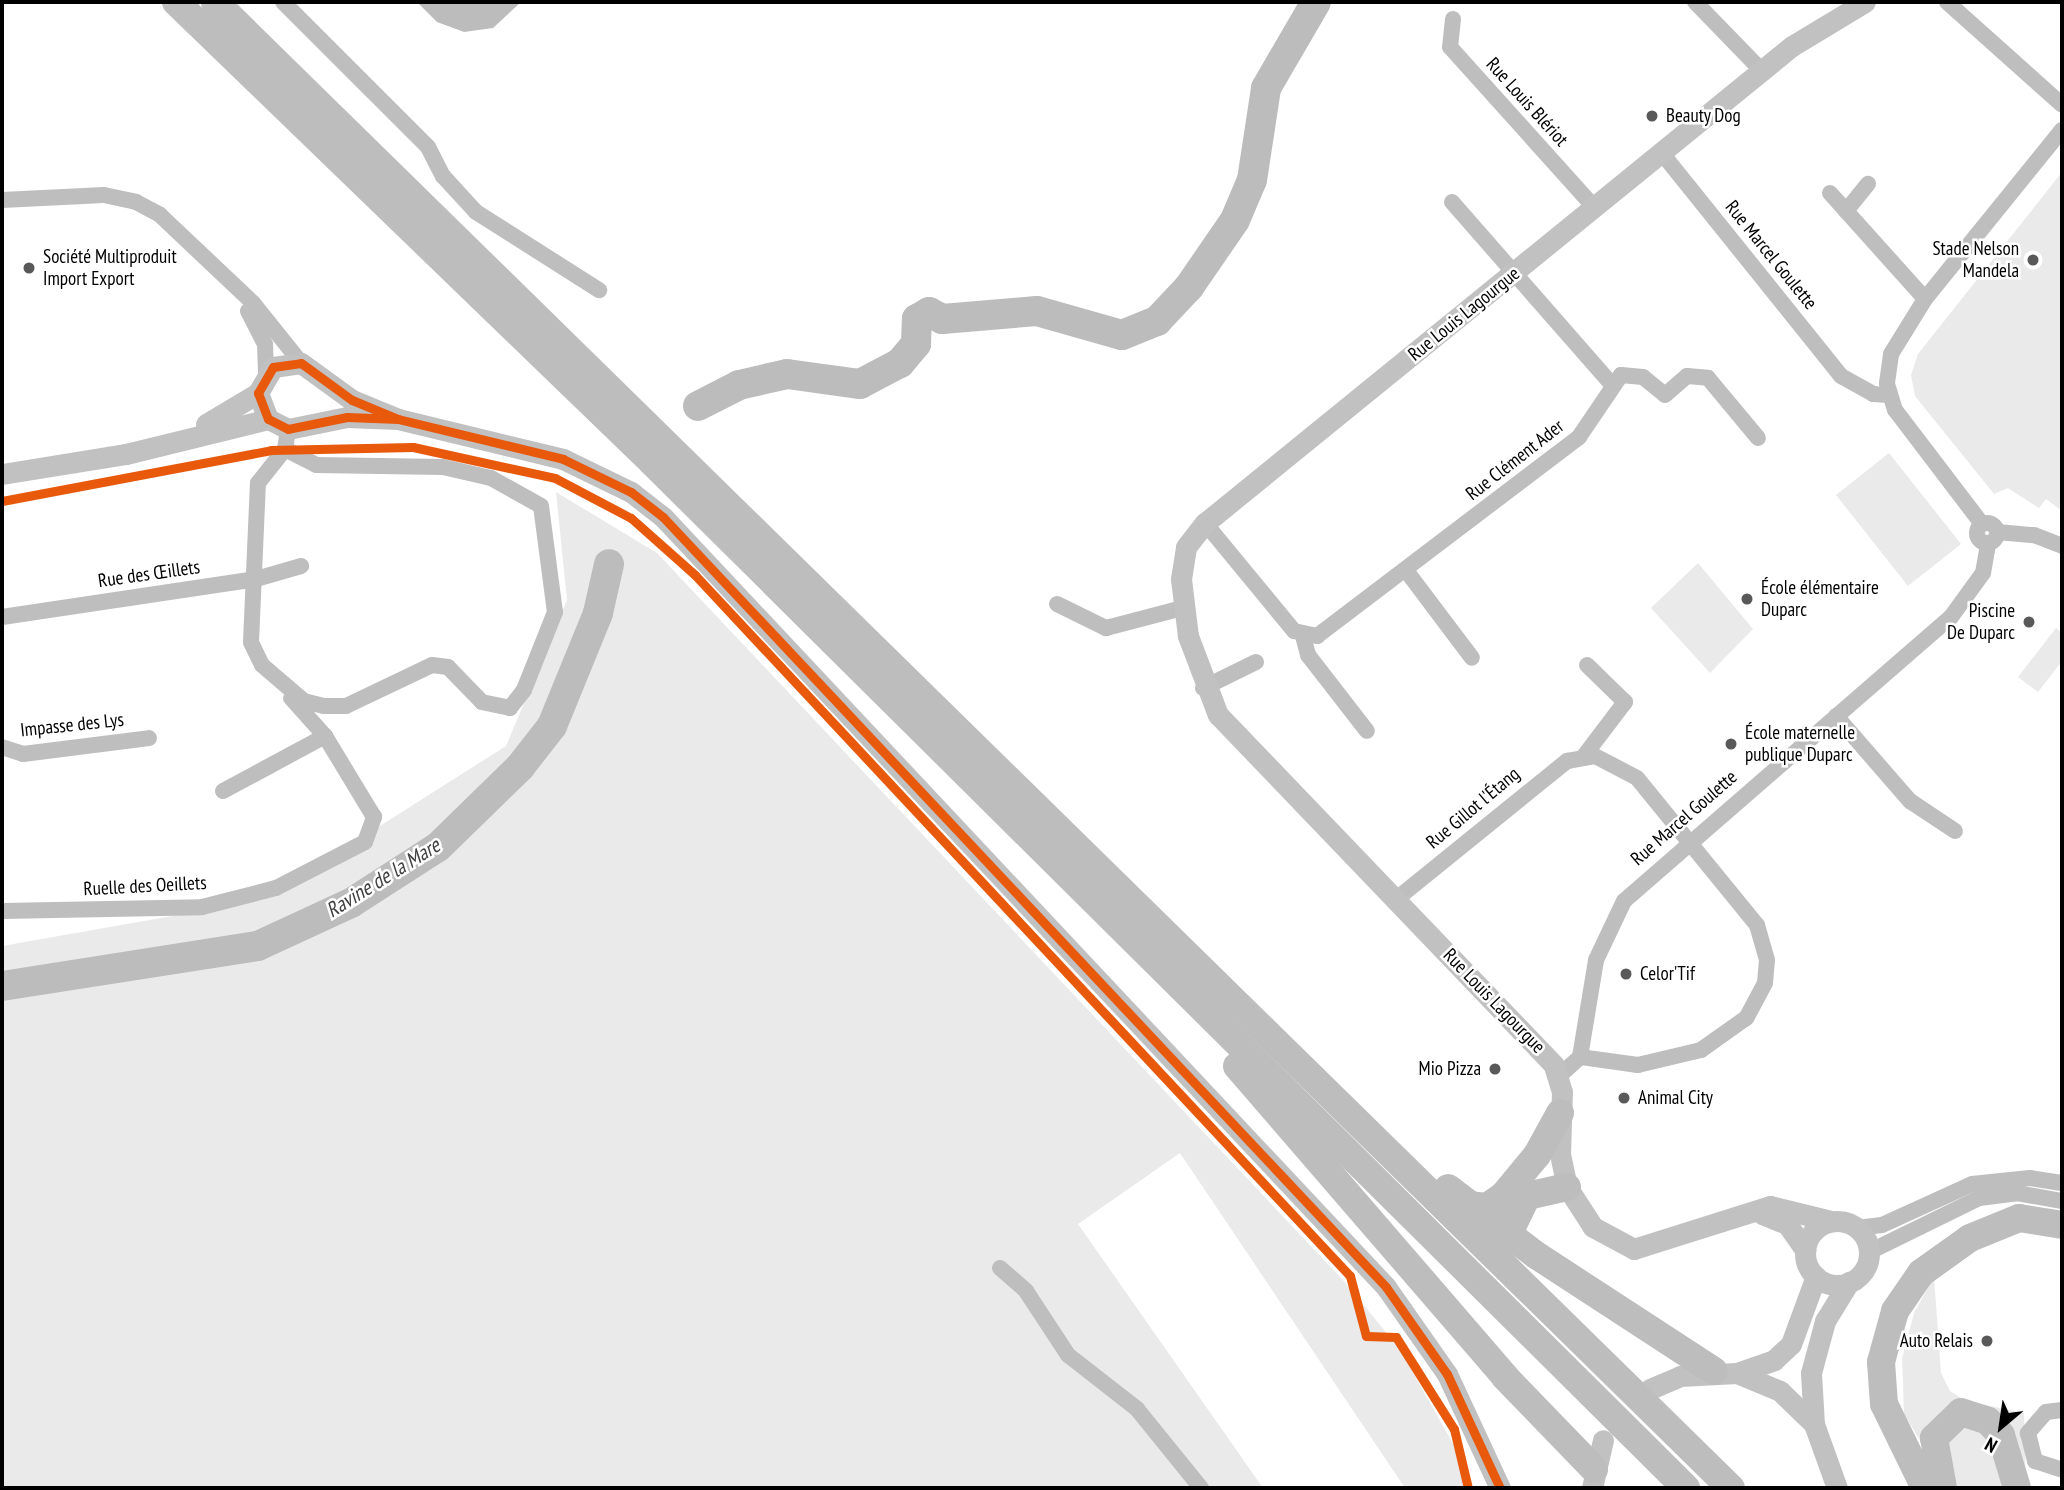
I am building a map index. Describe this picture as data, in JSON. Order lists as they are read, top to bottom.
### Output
{
  "streets": {
    "main road": ["Rue Louis Lagourgue"],
    "street": [
      "Rue Louis Blériot",
      "Rue Marcel Goulette",
      "Rue Clément Ader",
      "Rue des Œillets",
      "Impasse des Lys",
      "Rue Gillot l'Étang",
      "Ruelle des Oeillets"
    ]
  },
  "crossings": [
    ["Rue Louis Blériot", "Rue Louis Lagourgue"],
    ["Rue Marcel Goulette", "Rue Louis Lagourgue"],
    ["Rue Louis Lagourgue", "Rue Gillot l'Étang"],
    ["Rue des Œillets", "Ruelle des Oeillets"]
  ],
  "water": ["Ravine de la Mare"],
  "places": [
    "Beauty Dog",
    "Stade Nelson Mandela",
    "Société Multiproduit Import Export",
    "École élémentaire Duparc",
    "Piscine De Duparc",
    "École maternelle publique Duparc",
    "Celor'Tif",
    "Mio Pizza",
    "Animal City",
    "Auto Relais"
  ],
  "north": "bottom left"
}
